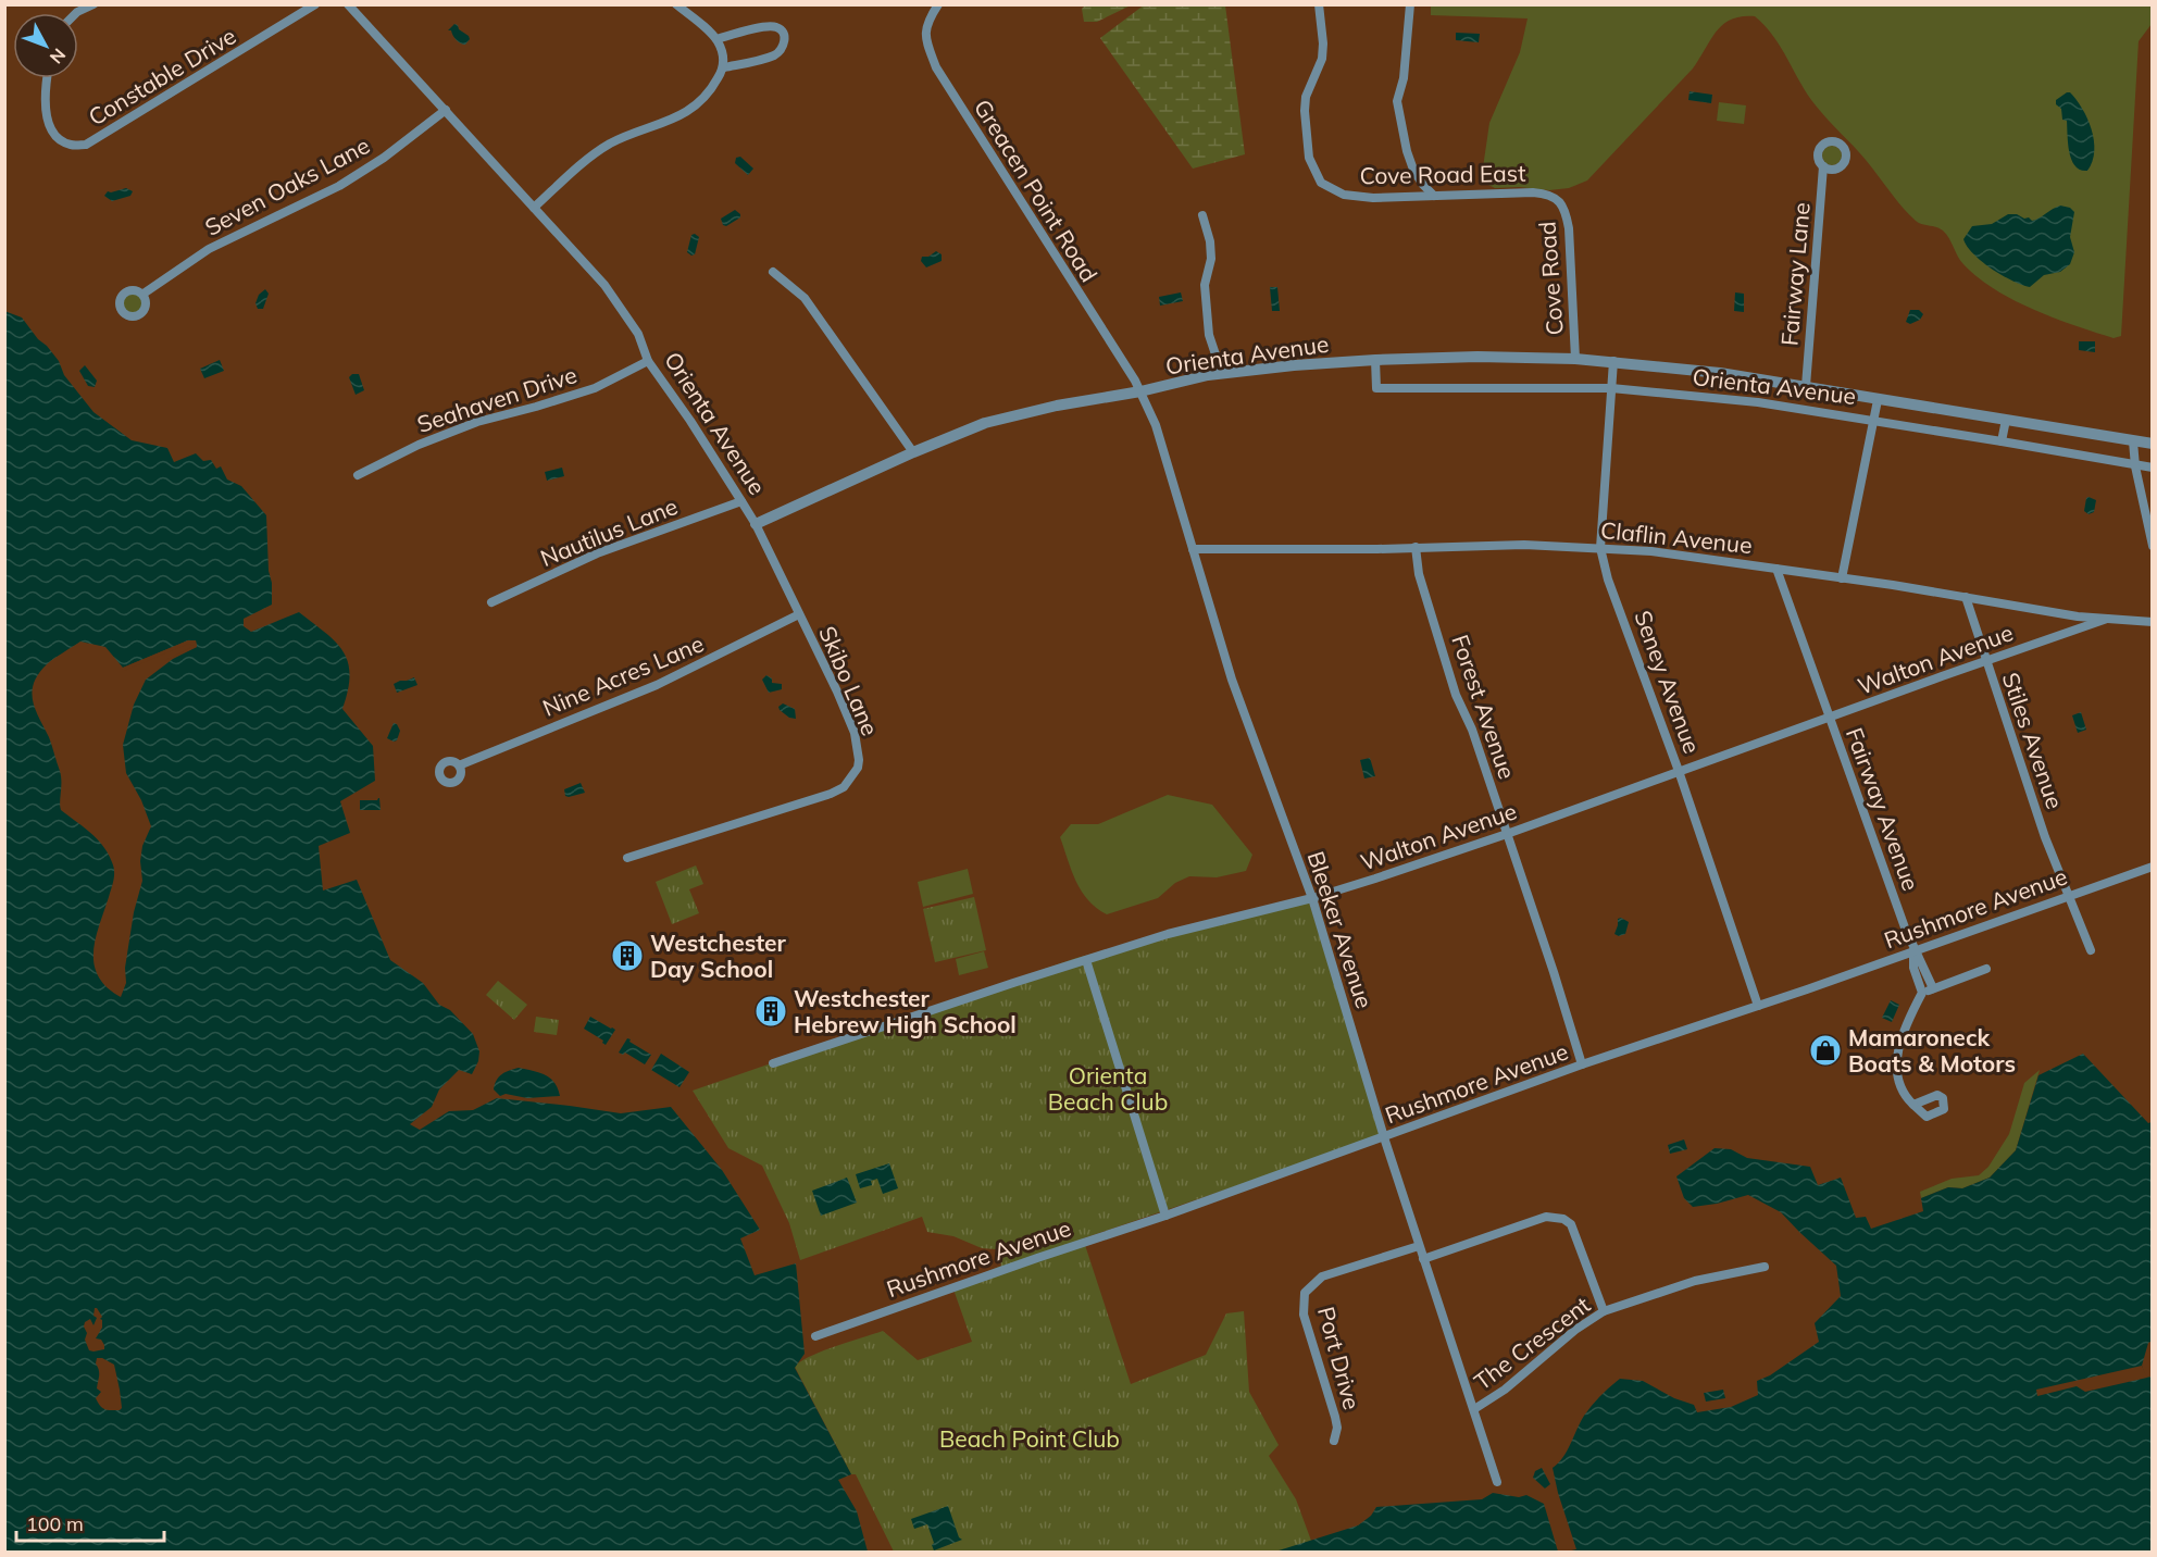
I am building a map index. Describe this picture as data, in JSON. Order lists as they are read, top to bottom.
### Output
{
  "streets": {
    "street": [
      "Constable Drive",
      "Cove Road East",
      "Seven Oaks Lane",
      "Greacen Point Road",
      "Fairway Lane",
      "Cove Road",
      "Orienta Avenue",
      "Seahaven Drive",
      "Nautilus Lane",
      "Claflin Avenue",
      "Walton Avenue",
      "Nine Acres Lane",
      "Skibo Lane",
      "Seney Avenue",
      "Forest Avenue",
      "Stiles Avenue",
      "Fairway Avenue",
      "Rushmore Avenue",
      "Bleeker Avenue",
      "The Crescent",
      "Port Drive"
    ]
  },
  "crossings": [
    ["Cove Road East", "Cove Road"],
    ["Seven Oaks Lane", "Orienta Avenue"],
    ["Greacen Point Road", "Orienta Avenue"],
    ["Greacen Point Road", "Bleeker Avenue"],
    ["Fairway Lane", "Orienta Avenue"],
    ["Cove Road", "Orienta Avenue"],
    ["Orienta Avenue", "Seahaven Drive"],
    ["Orienta Avenue", "Nautilus Lane"],
    ["Orienta Avenue", "Skibo Lane"],
    ["Orienta Avenue", "Seney Avenue"],
    ["Orienta Avenue", "Bleeker Avenue"],
    ["Claflin Avenue", "Walton Avenue"],
    ["Claflin Avenue", "Seney Avenue"],
    ["Claflin Avenue", "Forest Avenue"],
    ["Claflin Avenue", "Stiles Avenue"],
    ["Claflin Avenue", "Fairway Avenue"],
    ["Claflin Avenue", "Bleeker Avenue"],
    ["Walton Avenue", "Seney Avenue"],
    ["Walton Avenue", "Forest Avenue"],
    ["Walton Avenue", "Stiles Avenue"],
    ["Walton Avenue", "Fairway Avenue"],
    ["Walton Avenue", "Bleeker Avenue"],
    ["Nine Acres Lane", "Skibo Lane"],
    ["Seney Avenue", "Rushmore Avenue"],
    ["Forest Avenue", "Rushmore Avenue"],
    ["Stiles Avenue", "Rushmore Avenue"],
    ["Fairway Avenue", "Rushmore Avenue"],
    ["Rushmore Avenue", "Bleeker Avenue"],
    ["Bleeker Avenue", "The Crescent"],
    ["Bleeker Avenue", "Port Drive"]
  ],
  "parks": ["Orienta Beach Club", "Beach Point Club"],
  "places": {
    "building": ["Westchester Day School", "Westchester Hebrew High School"],
    "shop": ["Mamaroneck Boats & Motors"]
  },
  "scale_bar": "100 m",
  "north": "bottom right"
}
